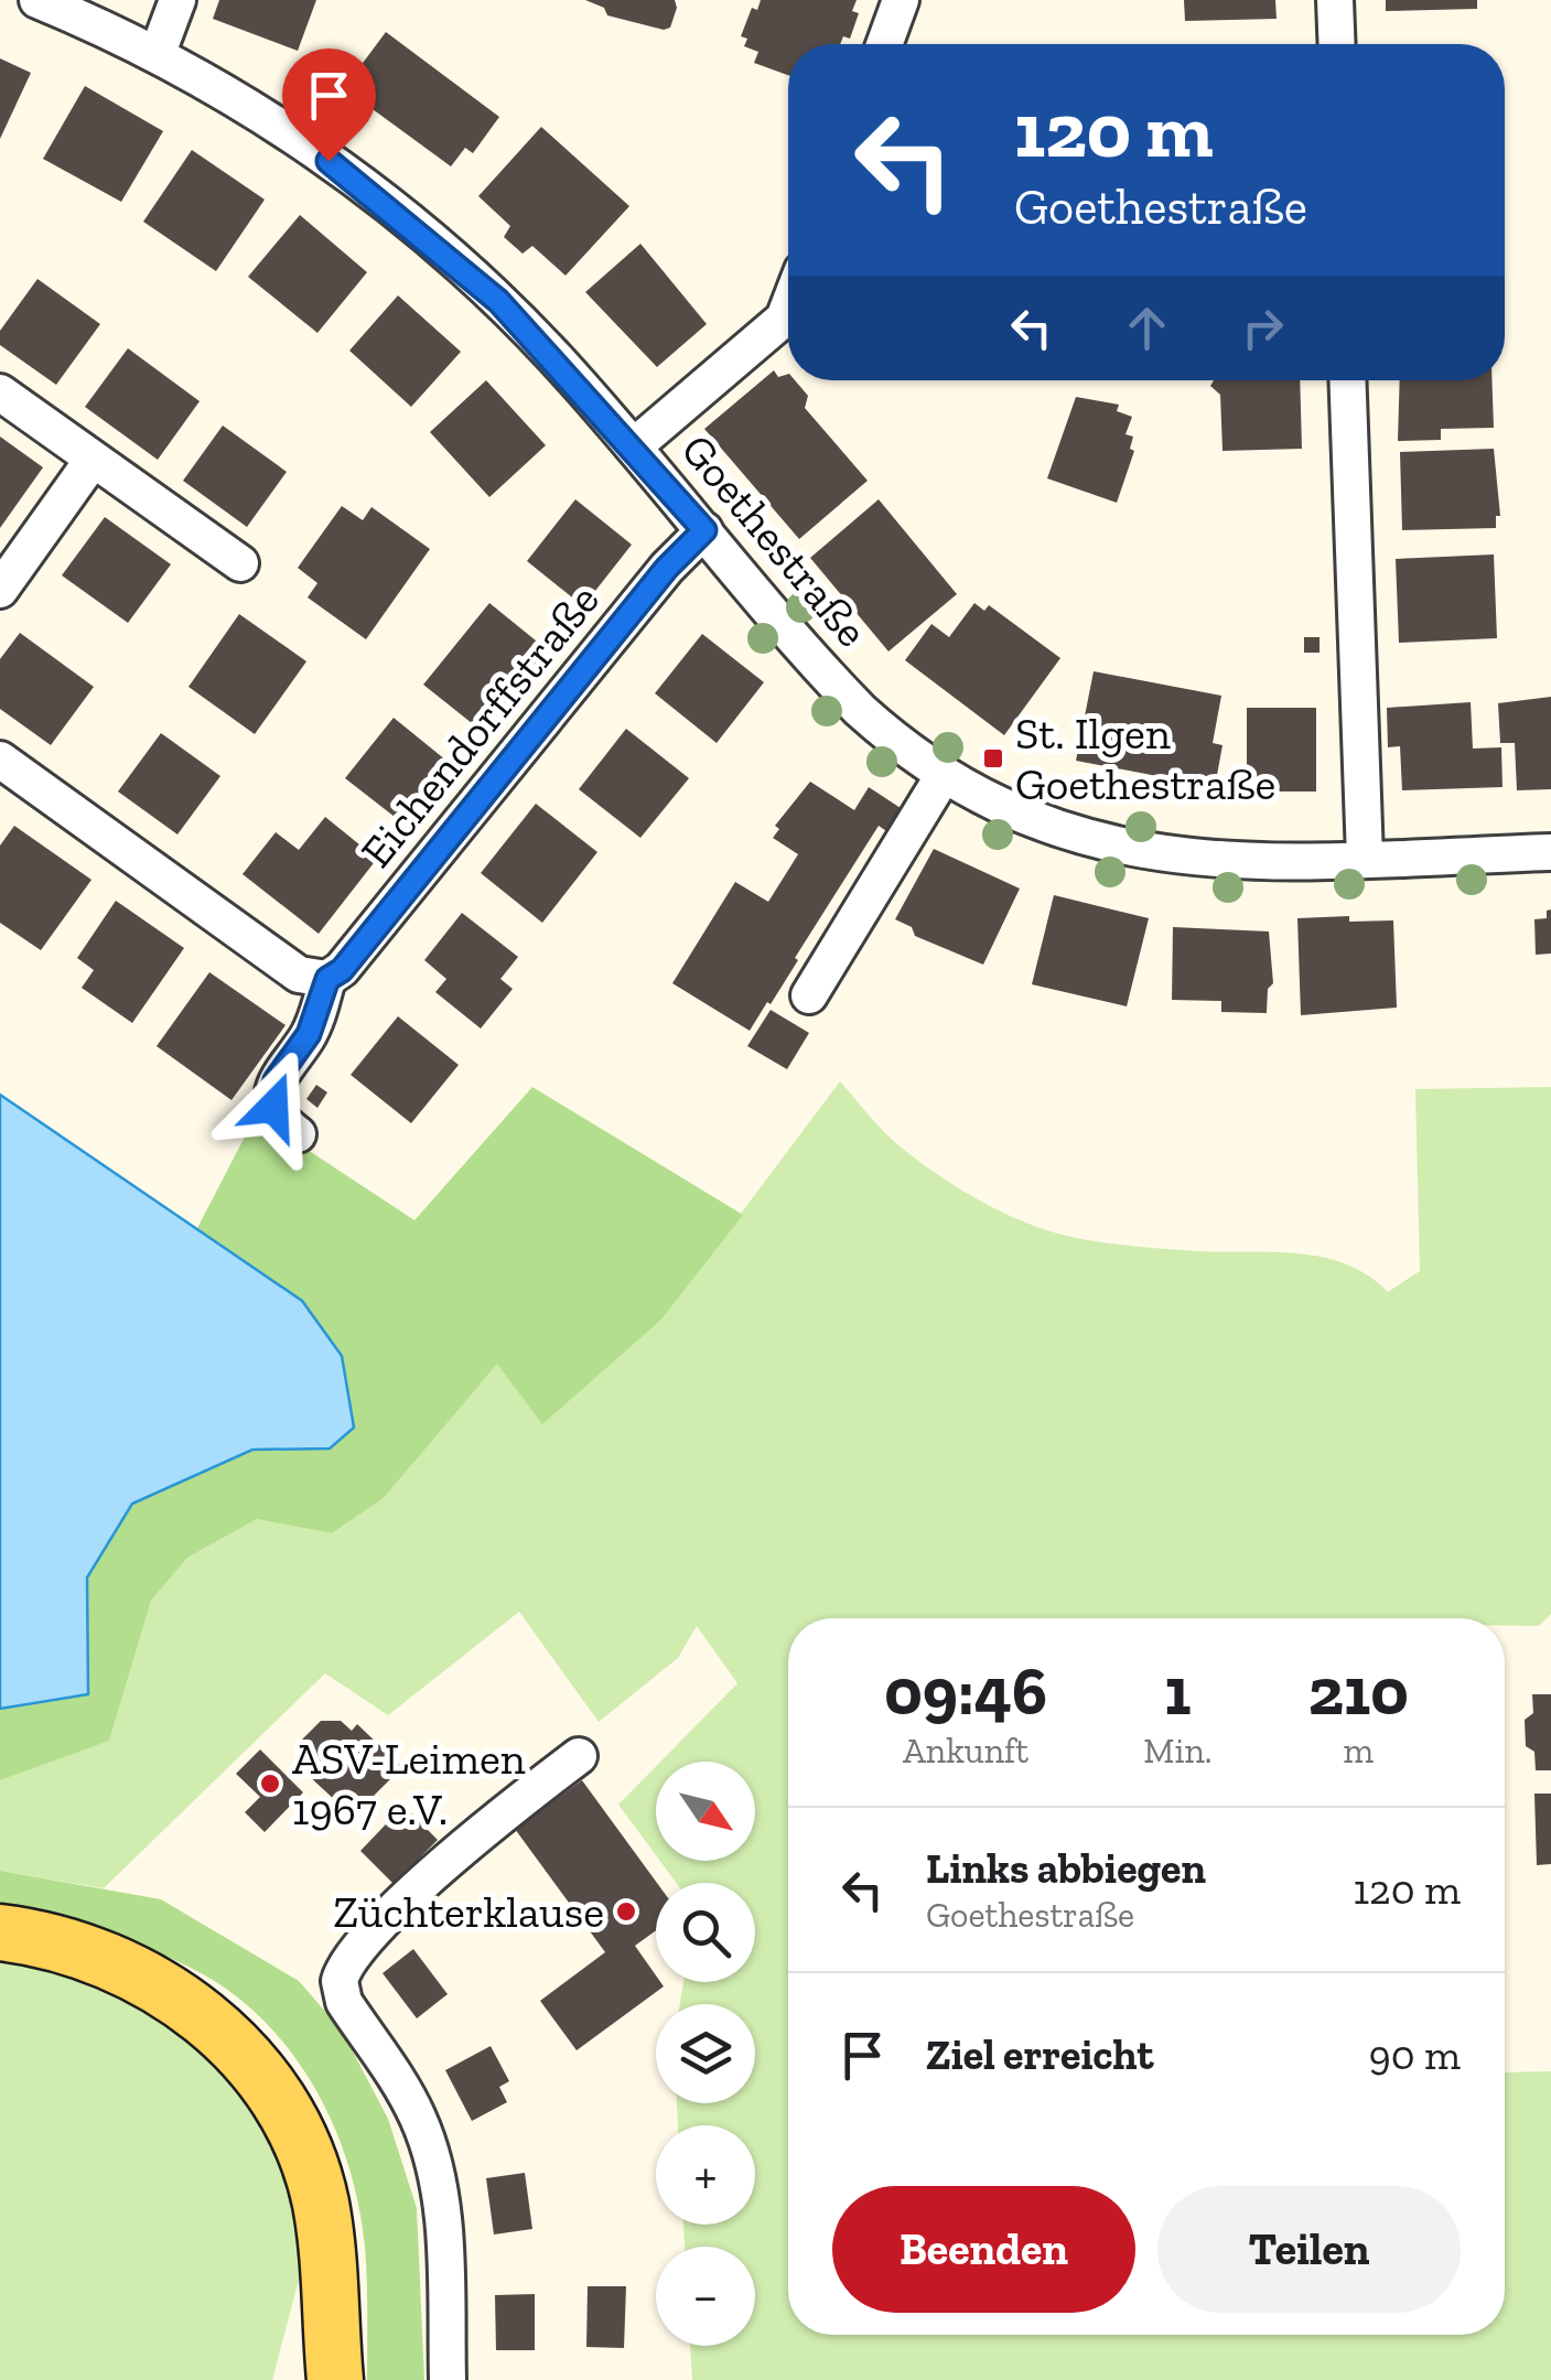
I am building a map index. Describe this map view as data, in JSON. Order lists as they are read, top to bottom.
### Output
{
  "streets": {
    "street": ["Goethestraße", "Eichendorffstraße"]
  },
  "crossings": [
    ["Goethestraße", "Eichendorffstraße"]
  ],
  "places": {
    "transit": ["St. Ilgen Goethestraße"],
    "other": ["ASV-Leimen 1967 e.V.", "Züchterklause"]
  },
  "north": "bottom right",
  "page": {
    "turn": ["120 m", "Goethestraße"],
    "eta": [
      "09:46",
      "Ankunft",
      "1",
      "Min.",
      "210",
      "m"
    ],
    "map_buttons": ["+", "−"],
    "list": [
      {
        "name": "Links abbiegen",
        "note": "Goethestraße",
        "value": "120 m"
      },
      {
        "name": "Ziel erreicht",
        "value": "90 m"
      }
    ],
    "buttons": ["Beenden", "Teilen"]
  }
}
